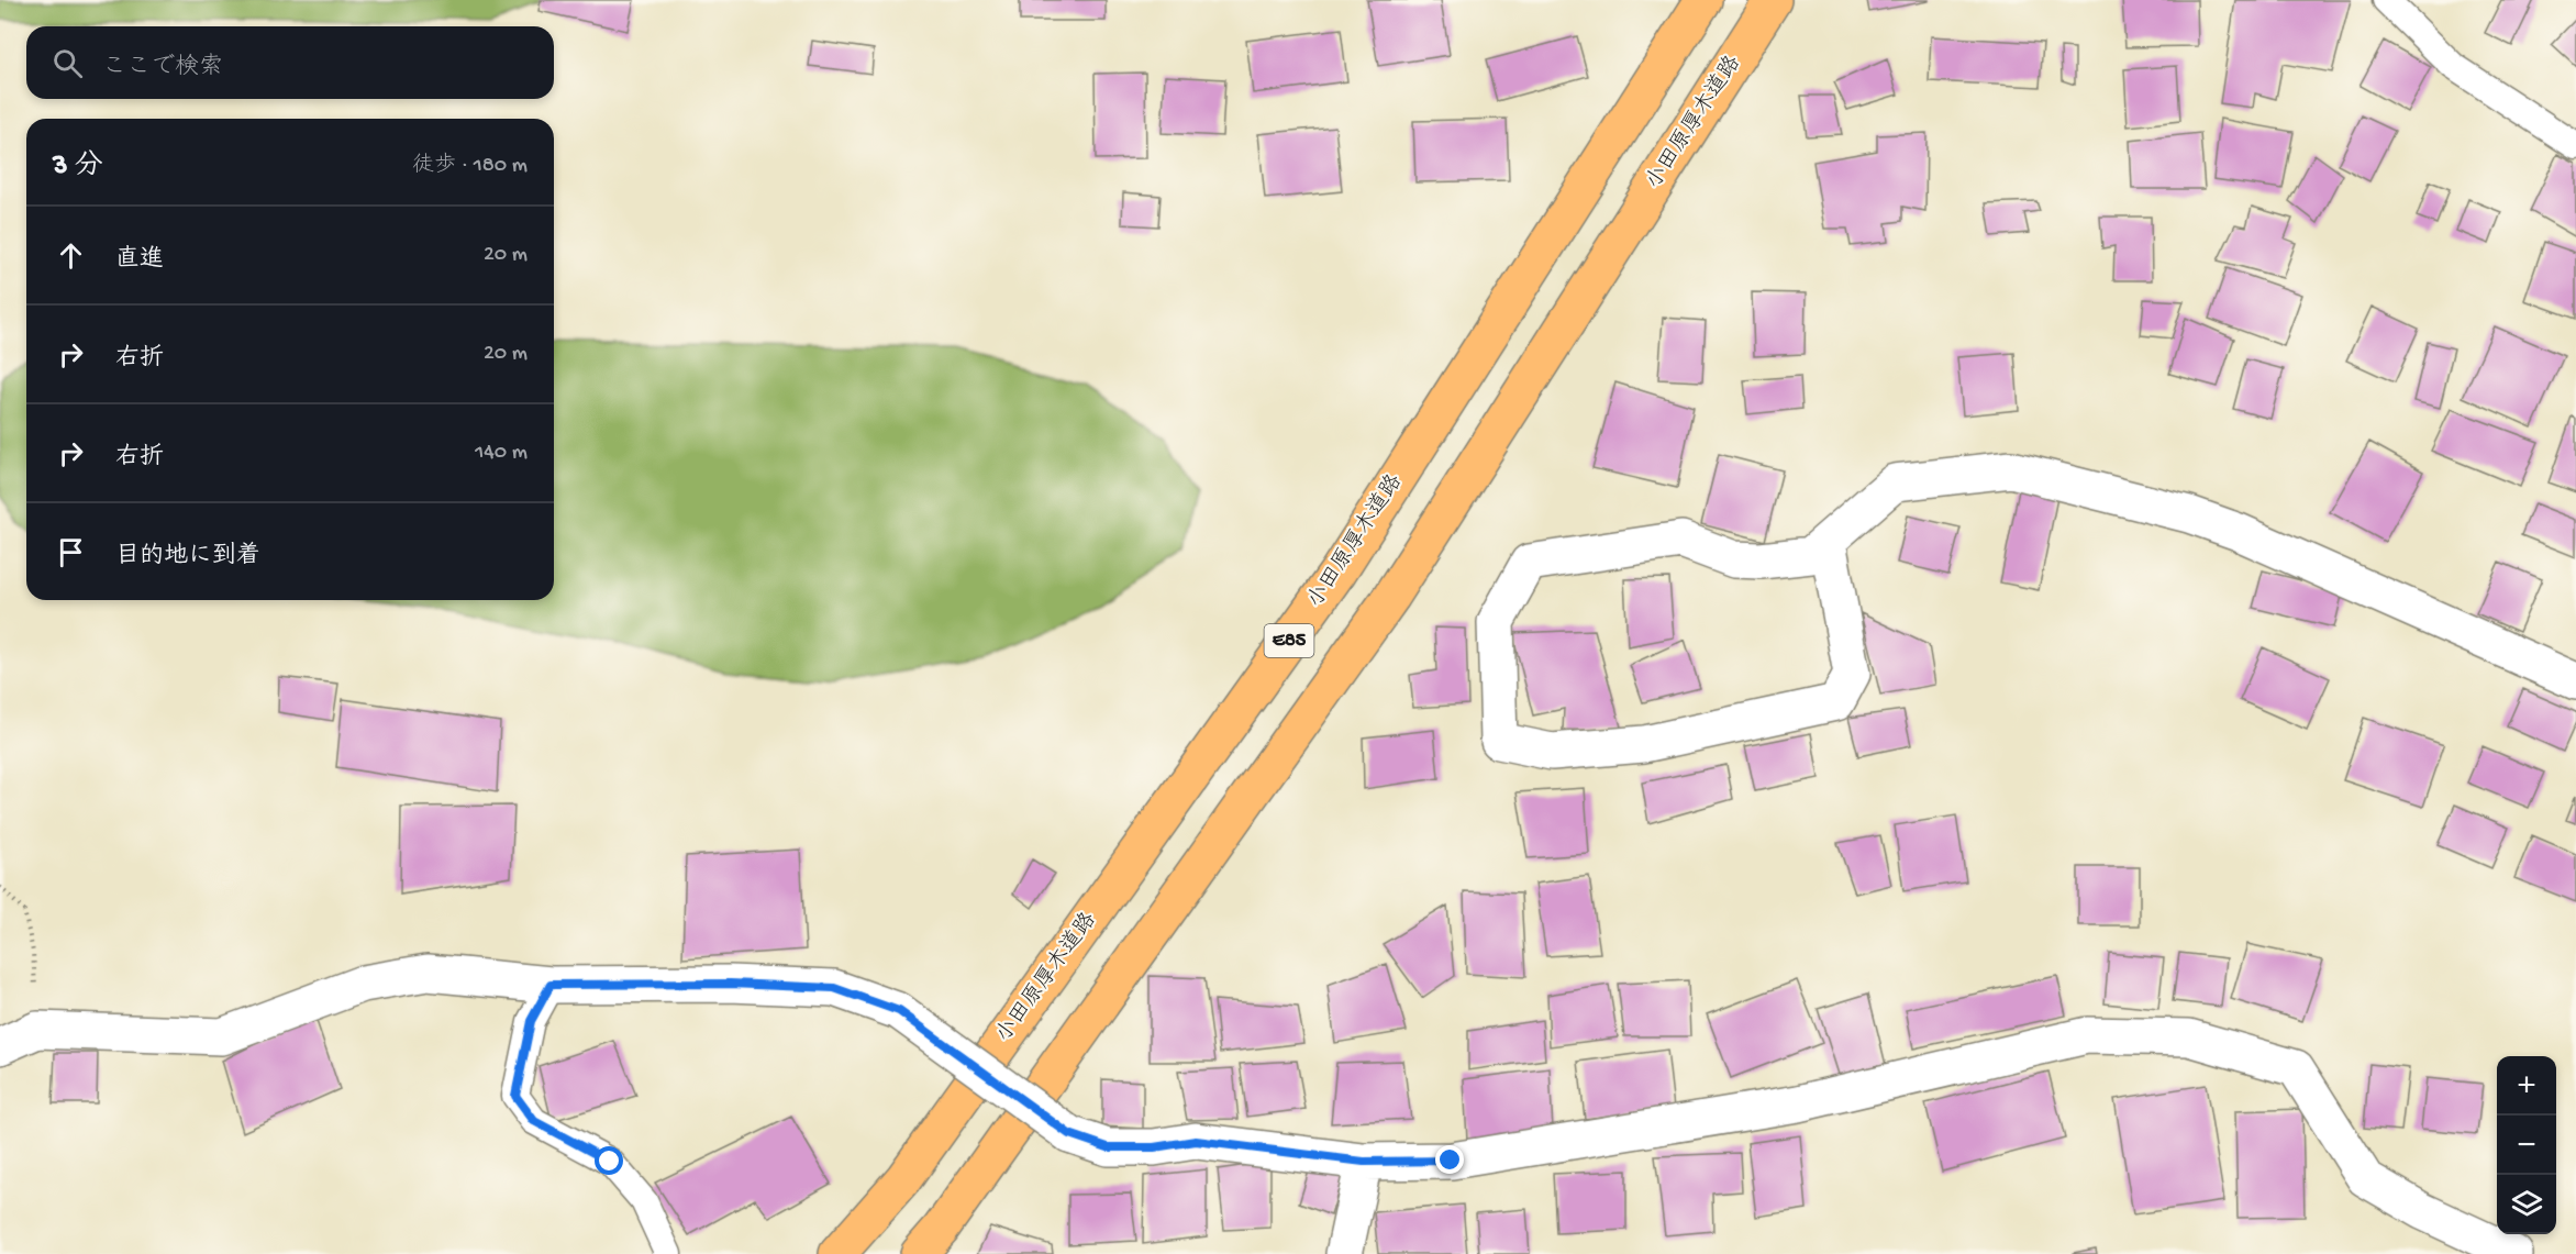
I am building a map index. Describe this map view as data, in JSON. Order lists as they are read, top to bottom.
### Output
{
  "streets": {
    "highway": ["小田原厚木道路", "E85"]
  },
  "page": {
    "search": "ここで検索",
    "heading": ["3 分", "徒歩 · 180 m"],
    "list": [
      ["直進", "20 m"],
      ["右折", "20 m"],
      ["右折", "140 m"],
      "目的地に到着"
    ],
    "map_buttons": ["+", "−"]
  }
}
